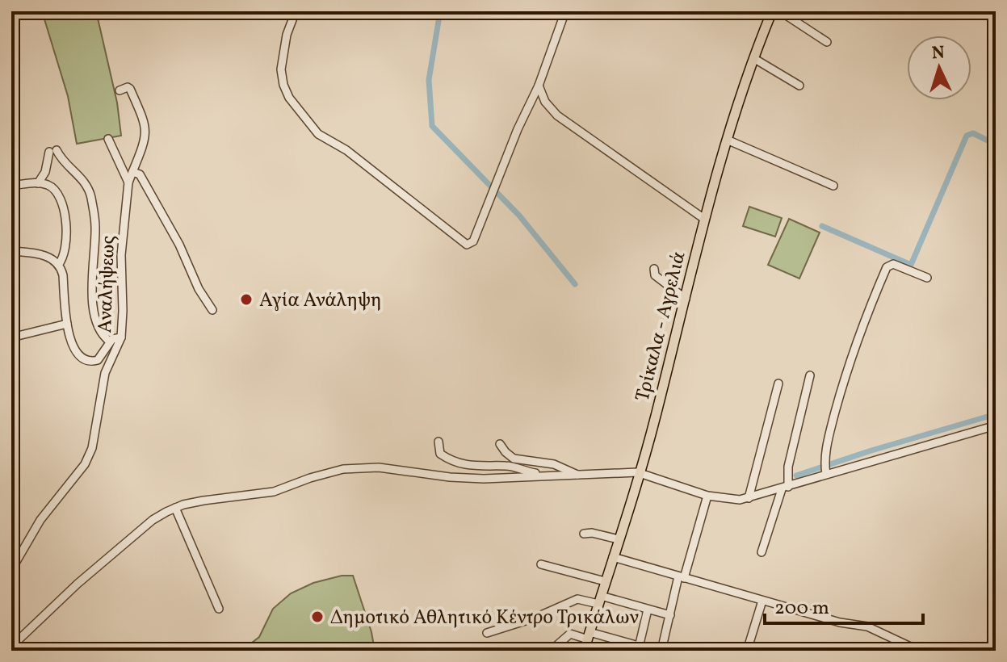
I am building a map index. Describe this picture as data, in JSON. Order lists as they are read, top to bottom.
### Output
{
  "streets": {
    "main road": ["Τρίκαλα - Αγρελιά"],
    "street": ["Αναλήψεως"]
  },
  "places": ["Αγία Ανάληψη", "Δημοτικό Αθλητικό Κέντρο Τρικάλων"],
  "scale_bar": "200 m",
  "north": "top"
}
